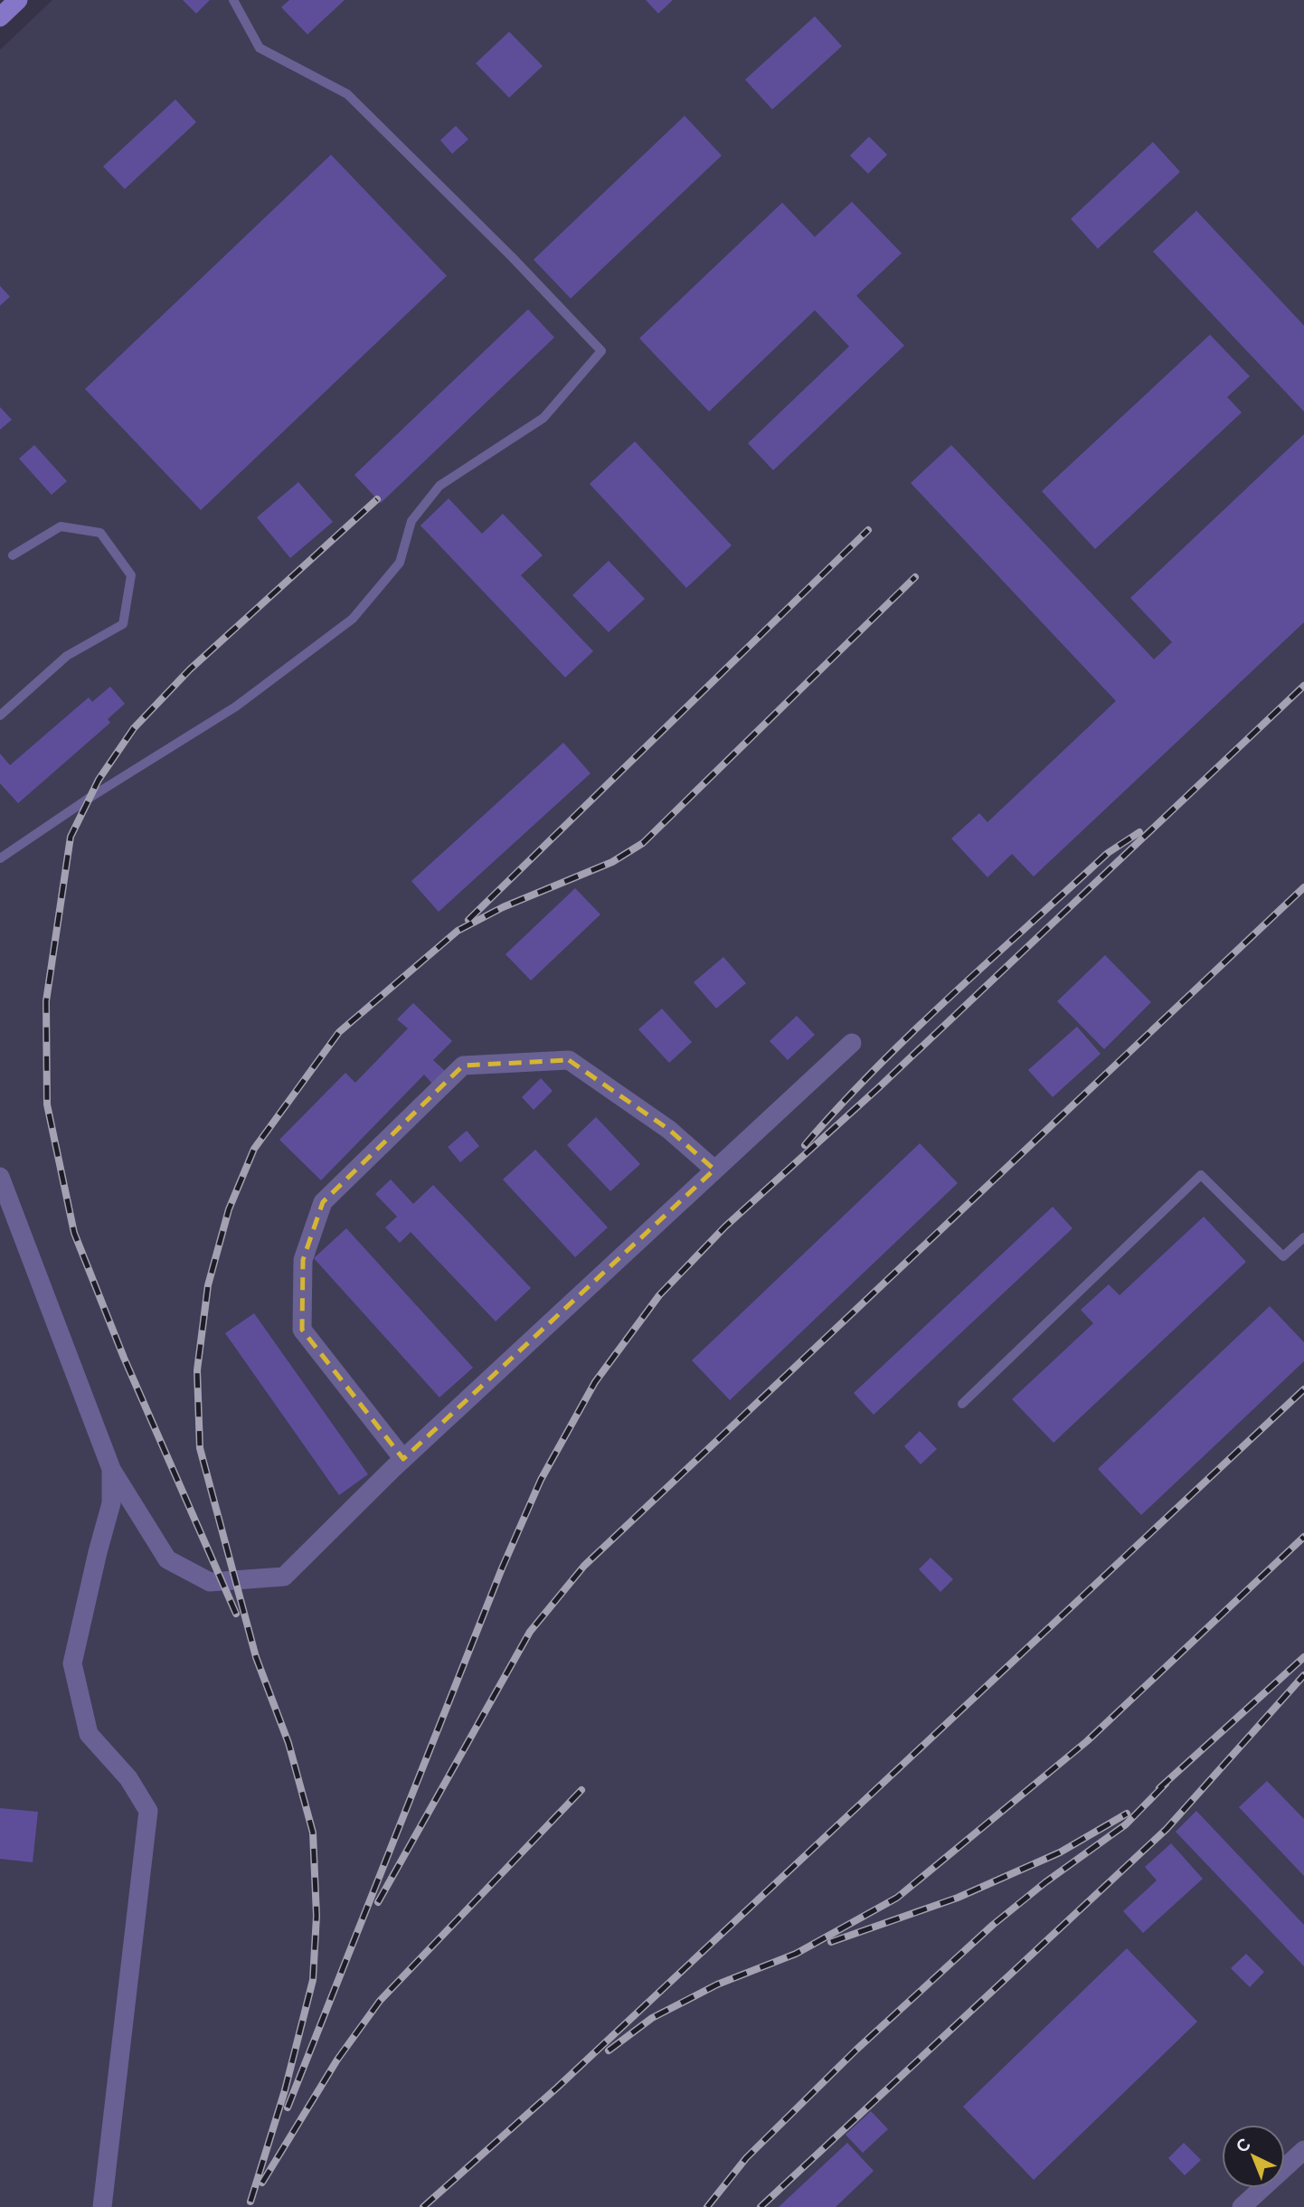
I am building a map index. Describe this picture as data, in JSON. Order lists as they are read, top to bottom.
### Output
{
  "north": "top left"
}
